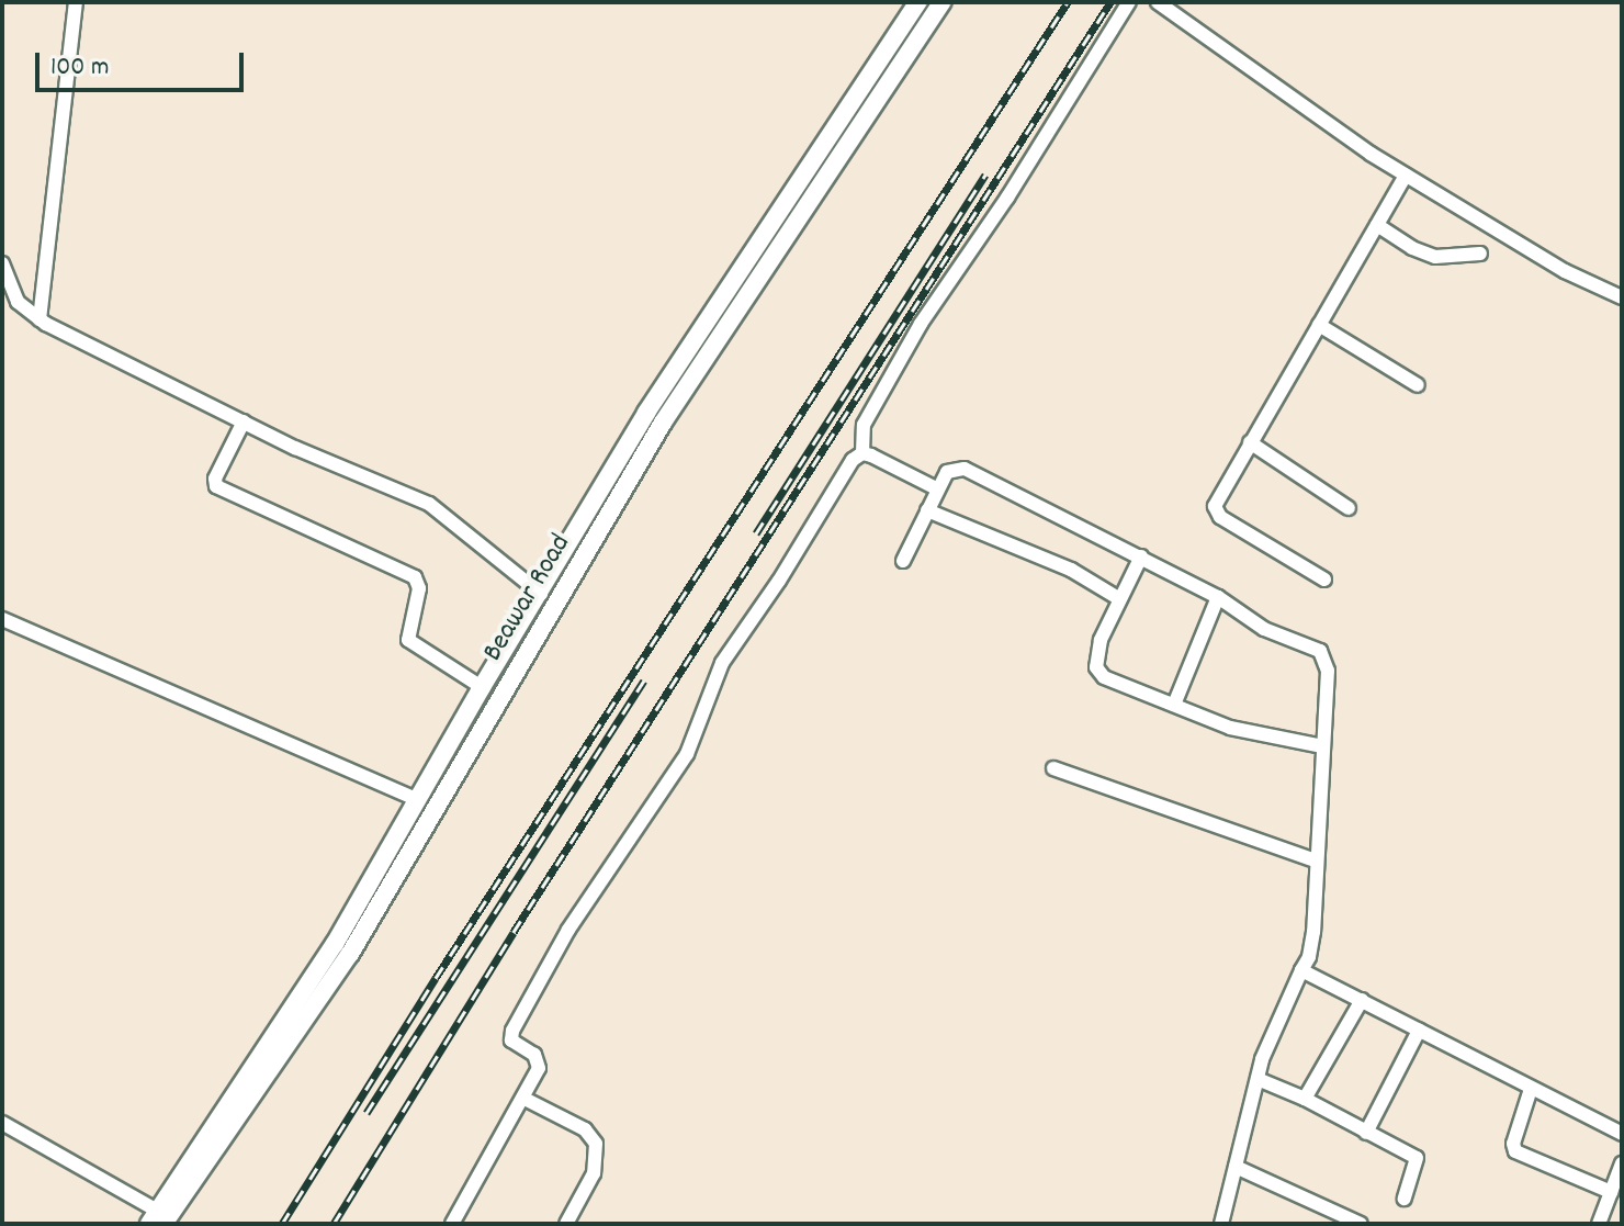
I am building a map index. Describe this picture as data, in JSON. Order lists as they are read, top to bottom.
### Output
{
  "streets": {
    "main road": ["Beawar Road"]
  },
  "scale_bar": "100 m"
}
